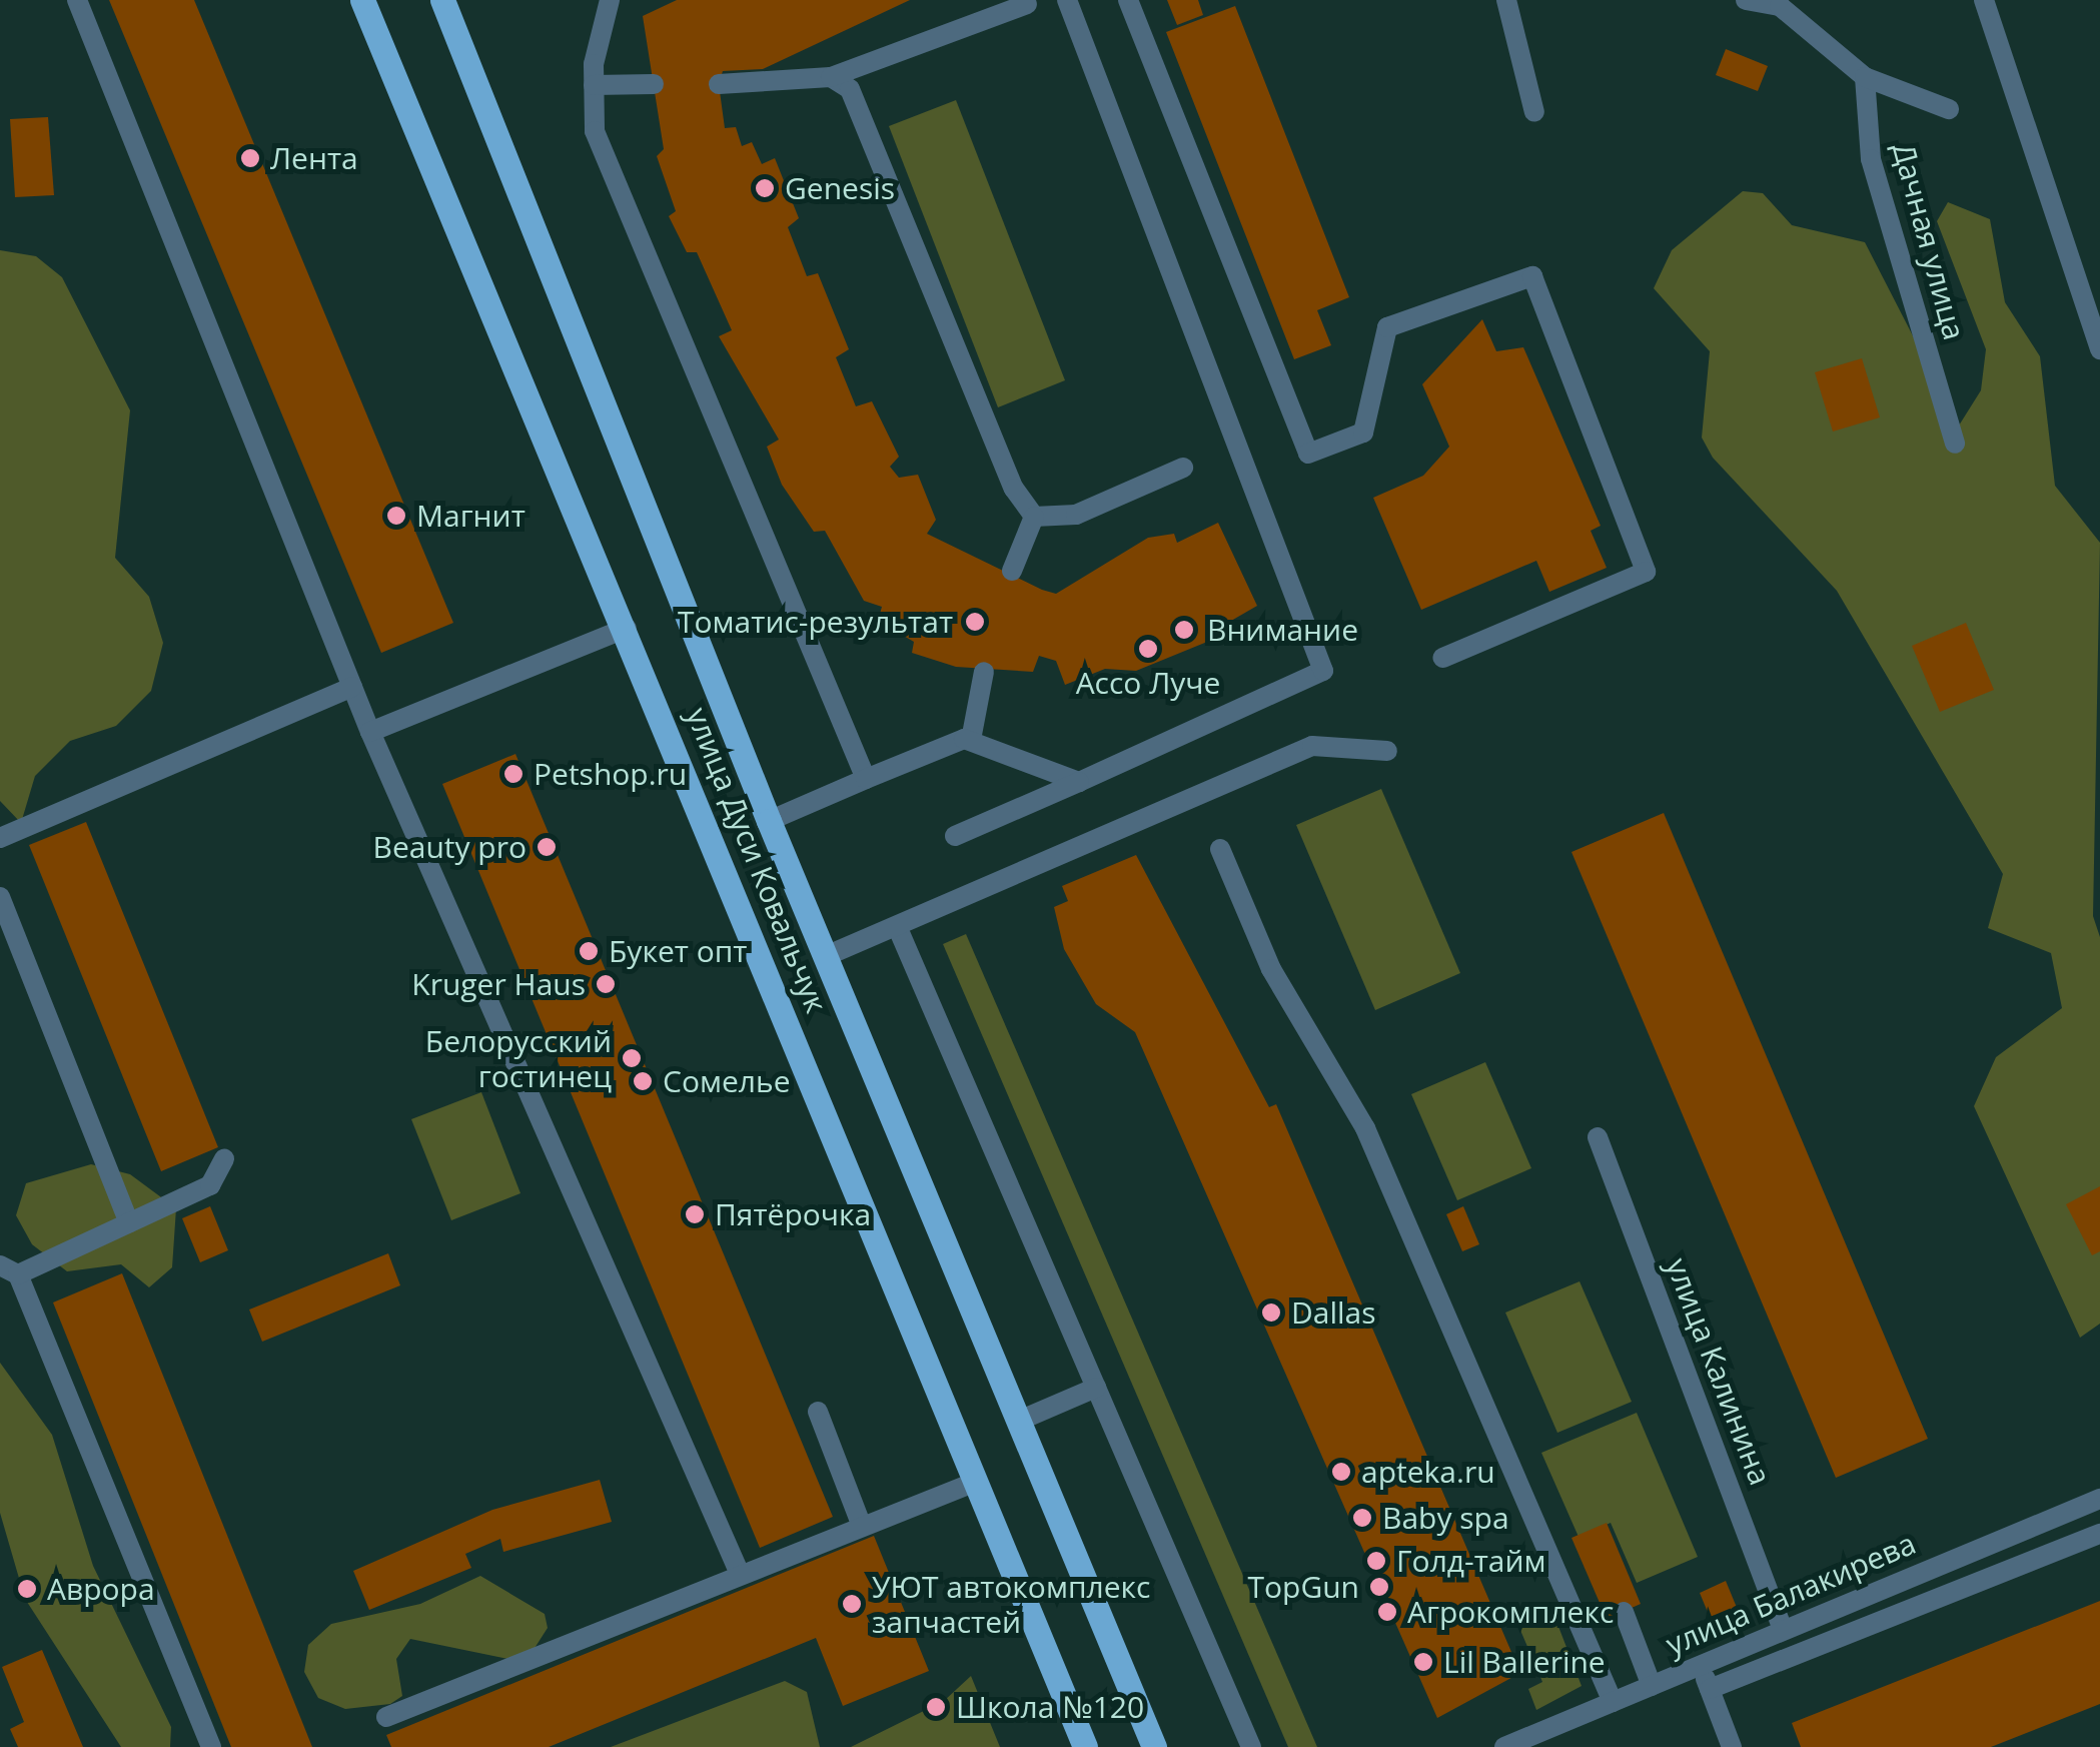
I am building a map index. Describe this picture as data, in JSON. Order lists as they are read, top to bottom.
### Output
{
  "streets": {
    "main road": ["улица Дуси Ковальчук"],
    "street": ["Дачная улица", "улица Калинина", "улица Балакирева"]
  },
  "crossings": [
    ["улица Калинина", "улица Балакирева"]
  ],
  "places": [
    "Лента",
    "Genesis",
    "Магнит",
    "Томатис-результат",
    "Внимание",
    "Ассо Луче",
    "Petshop.ru",
    "Beauty pro",
    "Букет опт",
    "Kruger Haus",
    "Белорусский гостинец",
    "Сомелье",
    "Пятёрочка",
    "Dallas",
    "apteka.ru",
    "Baby spa",
    "Голд-тайм",
    "TopGun",
    "Аврора",
    "УЮТ автокомплекс запчастей",
    "Агрокомплекс",
    "Lil Ballerine",
    "Школа №120"
  ]
}
